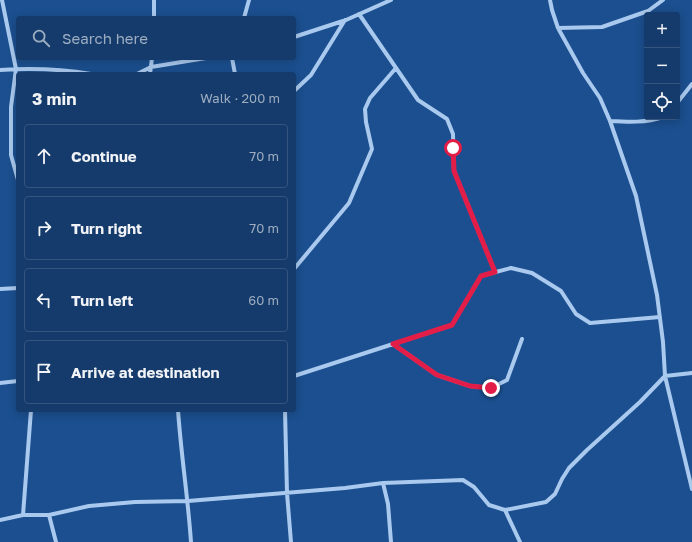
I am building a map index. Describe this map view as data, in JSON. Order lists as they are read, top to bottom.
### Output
{
  "page": {
    "map_buttons": ["+", "−"],
    "search": "Search here",
    "heading": ["3 min", "Walk · 200 m"],
    "list": [
      ["Continue", "70 m"],
      ["Turn right", "70 m"],
      ["Turn left", "60 m"],
      "Arrive at destination"
    ]
  }
}
